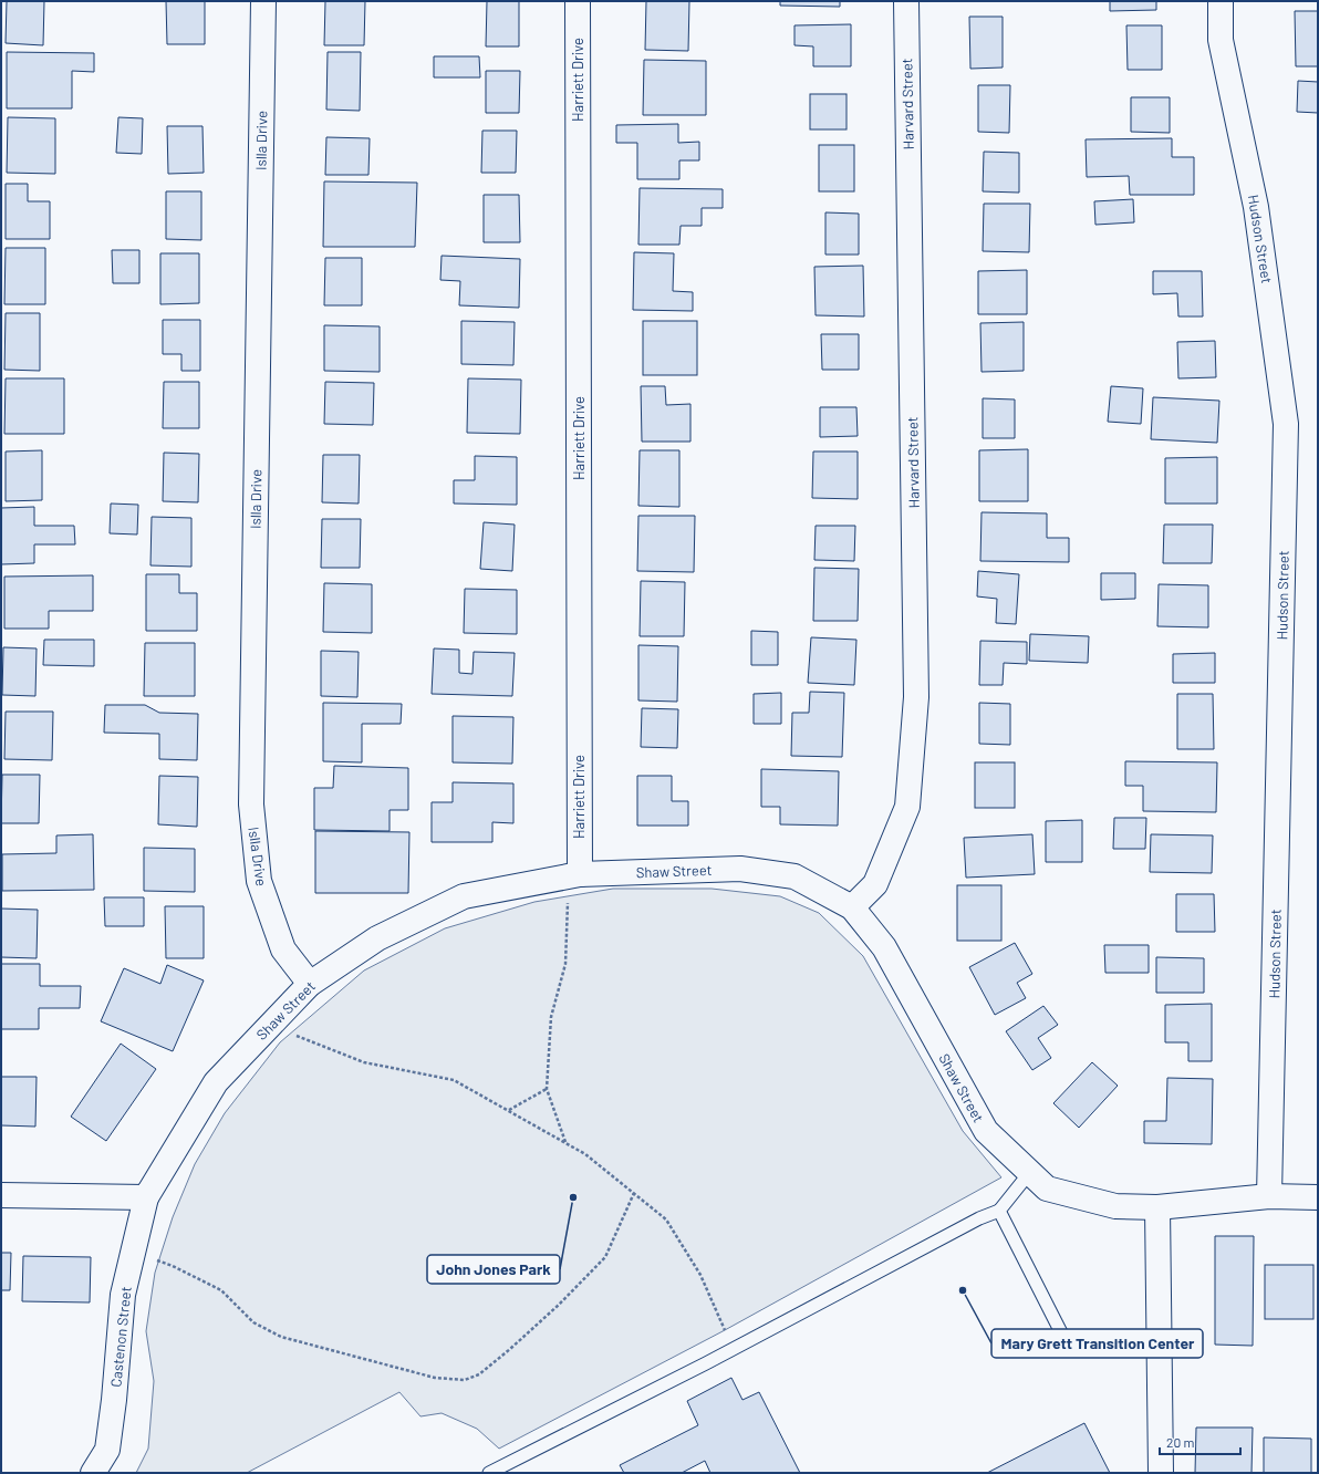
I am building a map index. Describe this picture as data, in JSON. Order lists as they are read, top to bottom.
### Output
{
  "streets": {
    "street": [
      "Harriett Drive",
      "Harvard Street",
      "Islla Drive",
      "Hudson Street",
      "Shaw Street",
      "Castenon Street"
    ]
  },
  "crossings": [
    ["Harriett Drive", "Shaw Street"],
    ["Harvard Street", "Shaw Street"],
    ["Islla Drive", "Shaw Street"],
    ["Hudson Street", "Shaw Street"],
    ["Shaw Street", "Castenon Street"]
  ],
  "places": ["John Jones Park", "Mary Grett Transition Center"],
  "scale_bar": "20 m"
}
